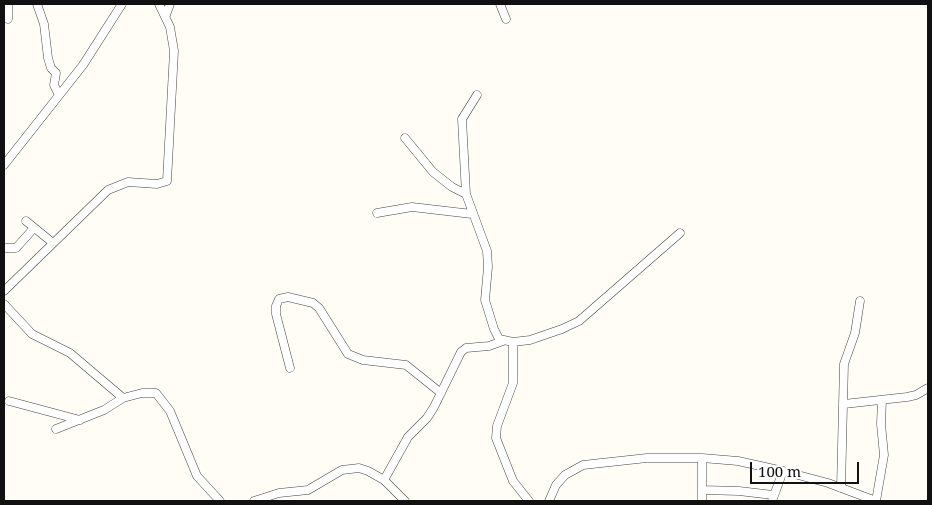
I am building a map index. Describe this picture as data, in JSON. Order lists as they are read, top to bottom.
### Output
{
  "scale_bar": "100 m"
}
